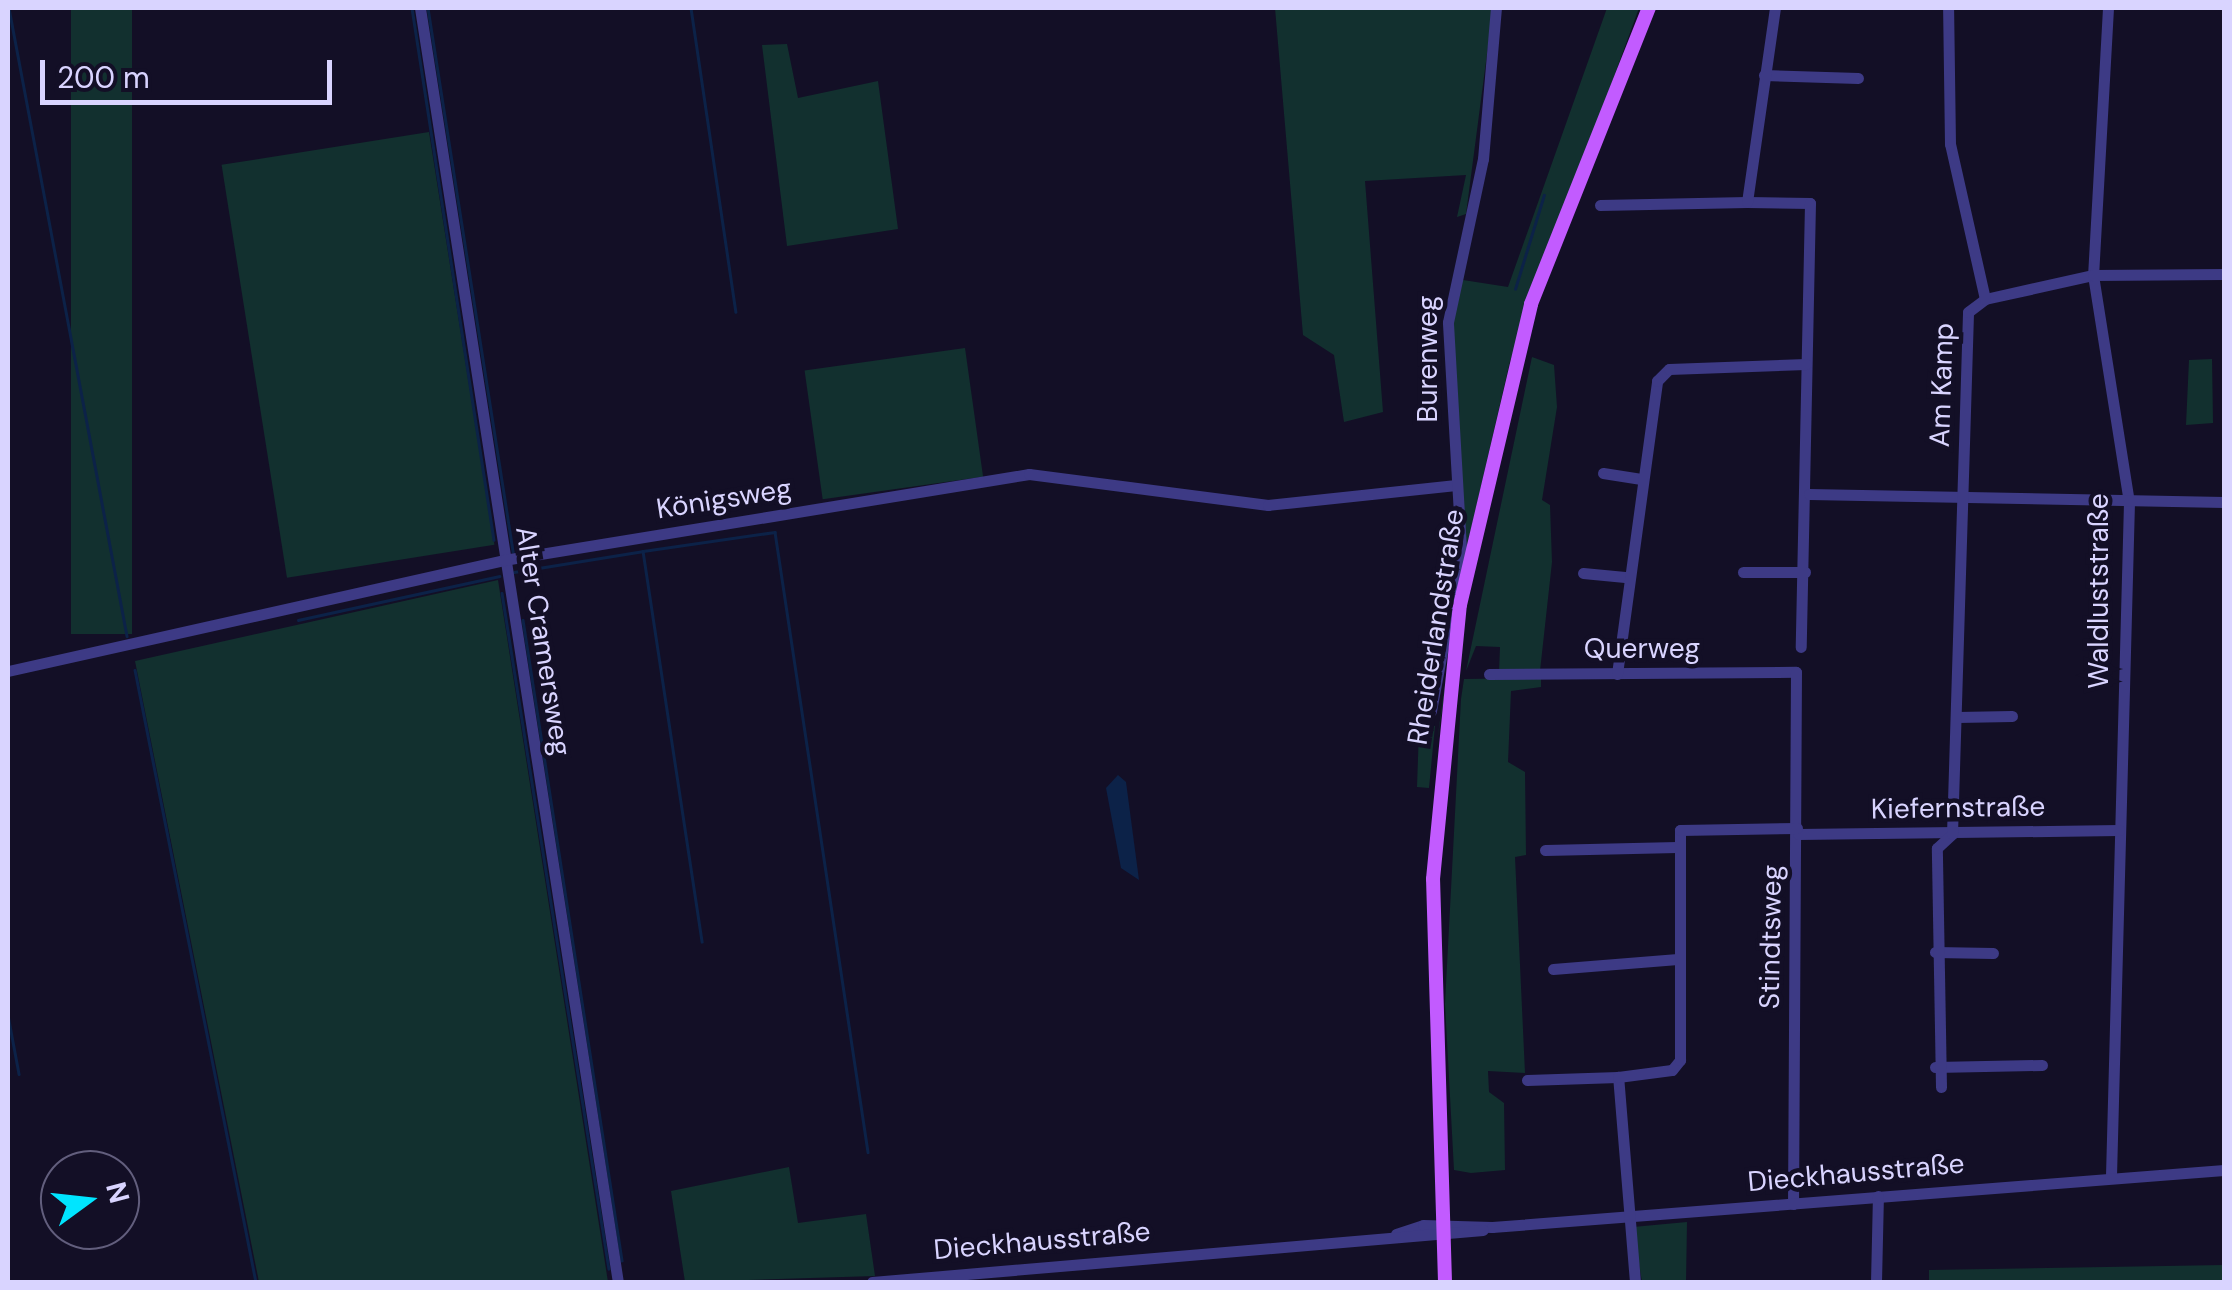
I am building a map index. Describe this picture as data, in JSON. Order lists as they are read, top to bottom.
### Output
{
  "streets": {
    "main road": ["Rheiderlandstraße"],
    "street": [
      "Burenweg",
      "Am Kamp",
      "Königsweg",
      "Waldluststraße",
      "Alter Cramersweg",
      "Querweg",
      "Kiefernstraße",
      "Stindtsweg",
      "Dieckhausstraße"
    ]
  },
  "crossings": [
    ["Burenweg", "Königsweg"],
    ["Am Kamp", "Kiefernstraße"],
    ["Königsweg", "Alter Cramersweg"],
    ["Waldluststraße", "Kiefernstraße"],
    ["Waldluststraße", "Dieckhausstraße"],
    ["Rheiderlandstraße", "Dieckhausstraße"],
    ["Querweg", "Stindtsweg"],
    ["Kiefernstraße", "Stindtsweg"],
    ["Stindtsweg", "Dieckhausstraße"]
  ],
  "scale_bar": "200 m",
  "north": "right"
}
